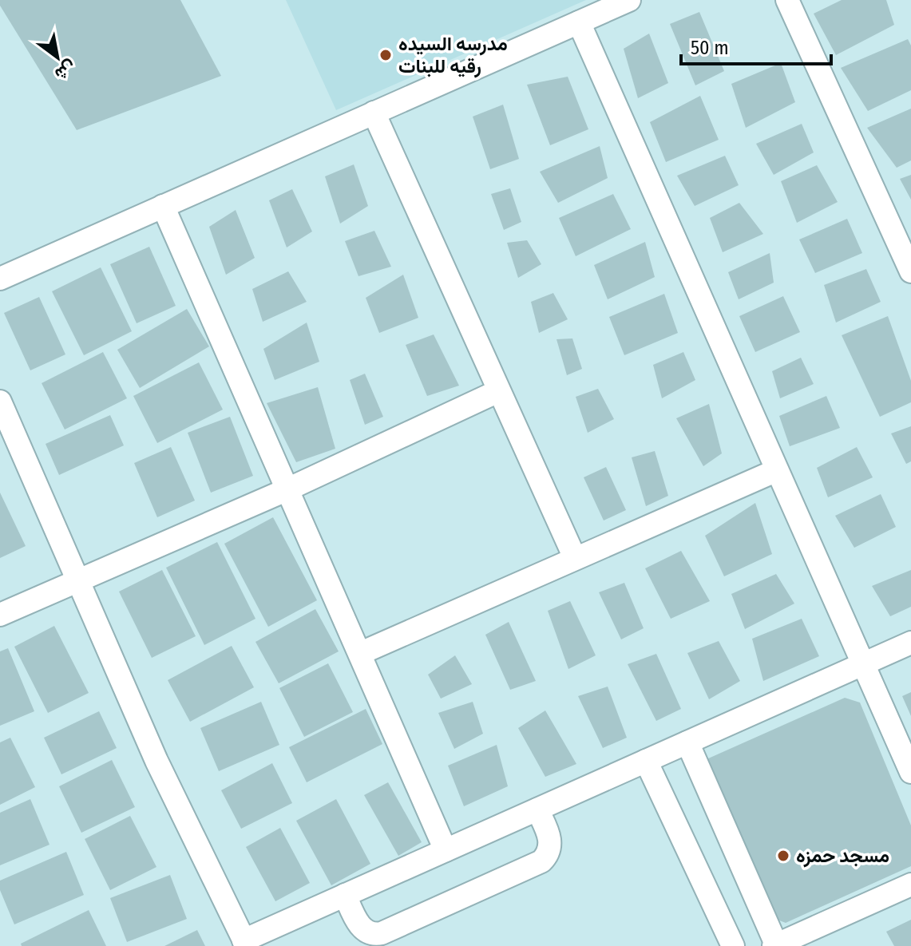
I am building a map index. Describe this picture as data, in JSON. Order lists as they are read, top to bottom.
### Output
{
  "places": ["مدرسه السيده رقيه للبنات", "مسجد حمزه"],
  "scale_bar": "50 m",
  "north": "bottom right"
}
